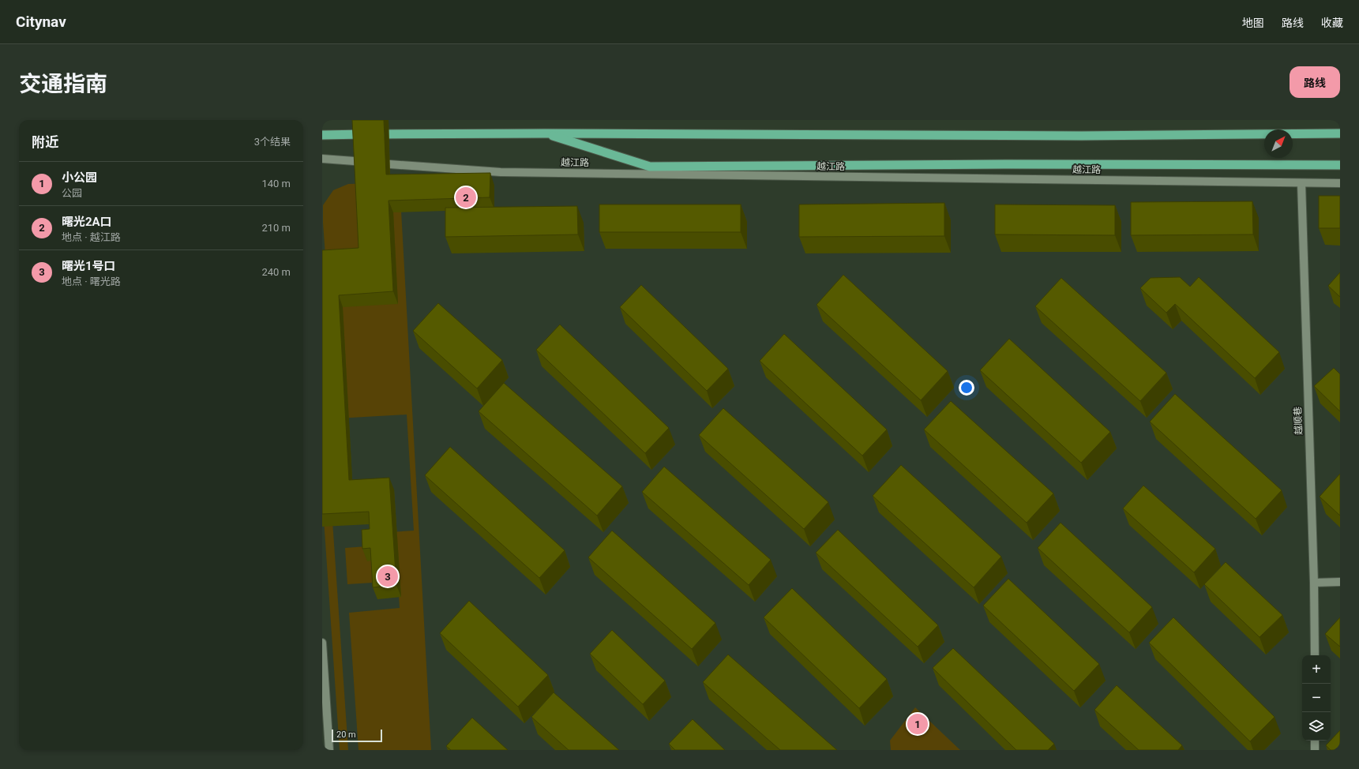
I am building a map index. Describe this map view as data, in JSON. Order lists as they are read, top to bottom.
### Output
{
  "streets": {
    "main road": ["越江路", "越顺巷"]
  },
  "crossings": [
    ["越江路", "越顺巷"]
  ],
  "scale_bar": "20 m",
  "north": "top right",
  "page": {
    "header": "Citynav",
    "nav": ["地图", "路线", "收藏"],
    "title": "交通指南",
    "buttons": "路线",
    "heading": ["附近", "3个结果"],
    "list": [
      {
        "mark": "1",
        "name": "小公园",
        "note": "公园",
        "value": "140 m"
      },
      {
        "mark": "2",
        "name": "曙光2A口",
        "note": "地点 · 越江路",
        "value": "210 m"
      },
      {
        "mark": "3",
        "name": "曙光1号口",
        "note": "地点 · 曙光路",
        "value": "240 m"
      }
    ],
    "pins": ["2", "3", "1"],
    "map_buttons": ["+", "−"],
    "scale": "20 m"
  }
}
